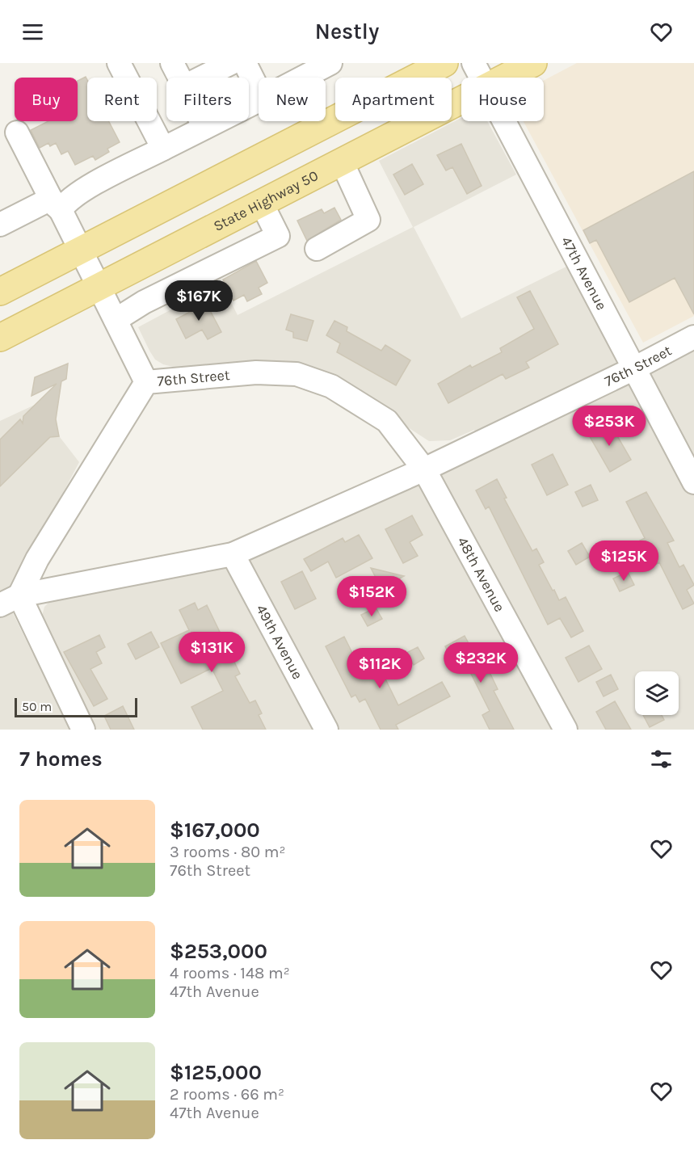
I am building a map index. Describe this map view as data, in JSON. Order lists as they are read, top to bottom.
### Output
{
  "streets": {
    "main road": ["State Highway 50"],
    "street": [
      "47th Avenue",
      "76th Street",
      "48th Avenue",
      "49th Avenue"
    ]
  },
  "crossings": [
    ["47th Avenue", "76th Street"],
    ["76th Street", "48th Avenue"],
    ["76th Street", "49th Avenue"]
  ],
  "scale_bar": "50 m",
  "page": {
    "header": "Nestly",
    "chip": [
      "Buy",
      "Rent",
      "Filters",
      "New",
      "Apartment",
      "House"
    ],
    "price": [
      "$167K",
      "$253K",
      "$125K",
      "$152K",
      "$131K",
      "$232K",
      "$112K"
    ],
    "scale": "50 m",
    "heading": "7 homes",
    "list": [
      {
        "name": "$167,000",
        "note": "3 rooms · 80 m² · 76th Street"
      },
      {
        "name": "$253,000",
        "note": "4 rooms · 148 m² · 47th Avenue"
      },
      {
        "name": "$125,000",
        "note": "2 rooms · 66 m² · 47th Avenue"
      }
    ]
  }
}
